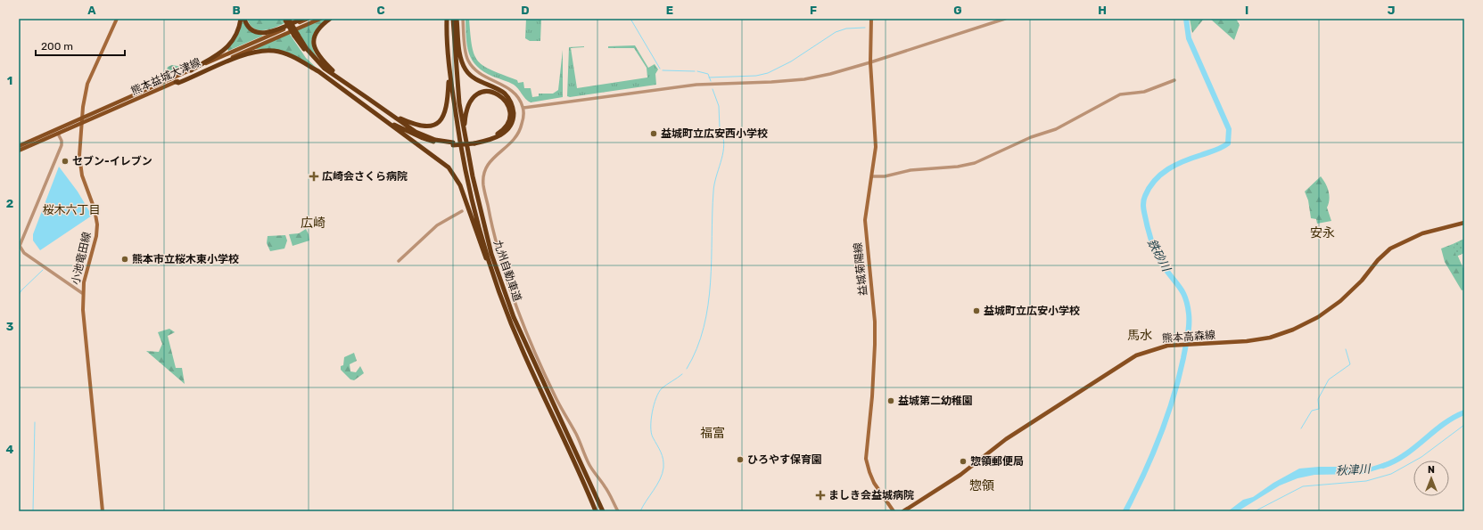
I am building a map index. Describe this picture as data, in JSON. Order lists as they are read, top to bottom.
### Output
{
  "streets": {
    "highway": ["九州自動車道"],
    "main road": [
      "熊本益城大津線",
      "小池竜田線",
      "益城菊陽線",
      "熊本高森線"
    ]
  },
  "crossings": [
    ["熊本益城大津線", "小池竜田線"]
  ],
  "districts": [
    "桜木六丁目",
    "広崎",
    "安永",
    "馬水",
    "福富",
    "惣領"
  ],
  "water": ["鉄砂川", "秋津川"],
  "places": {
    "other": [
      "益城町立広安西小学校",
      "セブン-イレブン",
      "熊本市立桜木東小学校",
      "益城町立広安小学校",
      "益城第二幼稚園",
      "ひろやす保育園",
      "惣領郵便局"
    ],
    "health": ["広崎会さくら病院", "ましき会益城病院"]
  },
  "scale_bar": "200 m",
  "north": "top",
  "grid": {
    "columns": [
      "A",
      "B",
      "C",
      "D",
      "E",
      "F",
      "G",
      "H",
      "I",
      "J"
    ],
    "rows": [
      "1",
      "2",
      "3",
      "4"
    ]
  }
}
